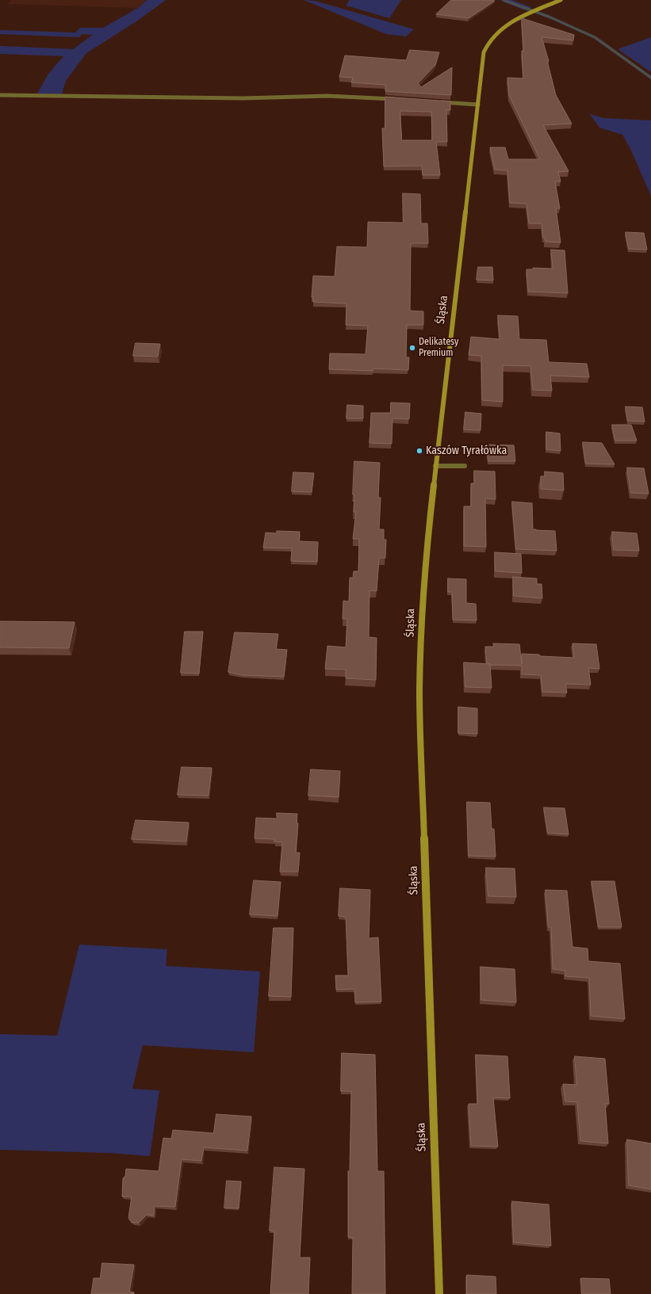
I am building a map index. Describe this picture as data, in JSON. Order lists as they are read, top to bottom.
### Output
{
  "streets": {
    "main road": ["Śląska"]
  },
  "places": ["Delikatesy Premium", "Kaszów Tyrałówka"]
}
